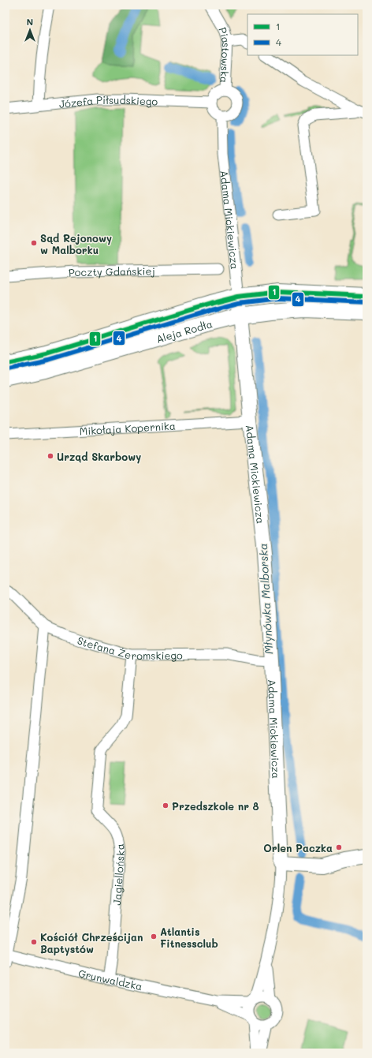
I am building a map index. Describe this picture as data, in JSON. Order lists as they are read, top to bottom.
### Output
{
  "streets": {
    "main road": ["Aleja Rodła"],
    "street": [
      "Piastowska",
      "Józefa Piłsudskiego",
      "Adama Mickiewicza",
      "Poczty Gdańskiej",
      "Mikołaja Kopernika",
      "Stefana Żeromskiego",
      "Jagiellońska",
      "Grunwaldzka"
    ]
  },
  "crossings": [
    ["Piastowska", "Józefa Piłsudskiego"],
    ["Piastowska", "Adama Mickiewicza"],
    ["Józefa Piłsudskiego", "Adama Mickiewicza"],
    ["Adama Mickiewicza", "Aleja Rodła"],
    ["Adama Mickiewicza", "Mikołaja Kopernika"],
    ["Adama Mickiewicza", "Stefana Żeromskiego"],
    ["Adama Mickiewicza", "Grunwaldzka"],
    ["Stefana Żeromskiego", "Jagiellońska"],
    ["Jagiellońska", "Grunwaldzka"]
  ],
  "water": ["Młynówka Malborska"],
  "places": [
    "Sąd Rejonowy w Malborku",
    "Urząd Skarbowy",
    "Przedszkole nr 8",
    "Orlen Paczka",
    "Atlantis Fitnessclub",
    "Kościół Chrześcijan Baptystów"
  ],
  "lines": ["transit line 1", "transit line 4"],
  "legend": ["1", "4"],
  "north": "top"
}
